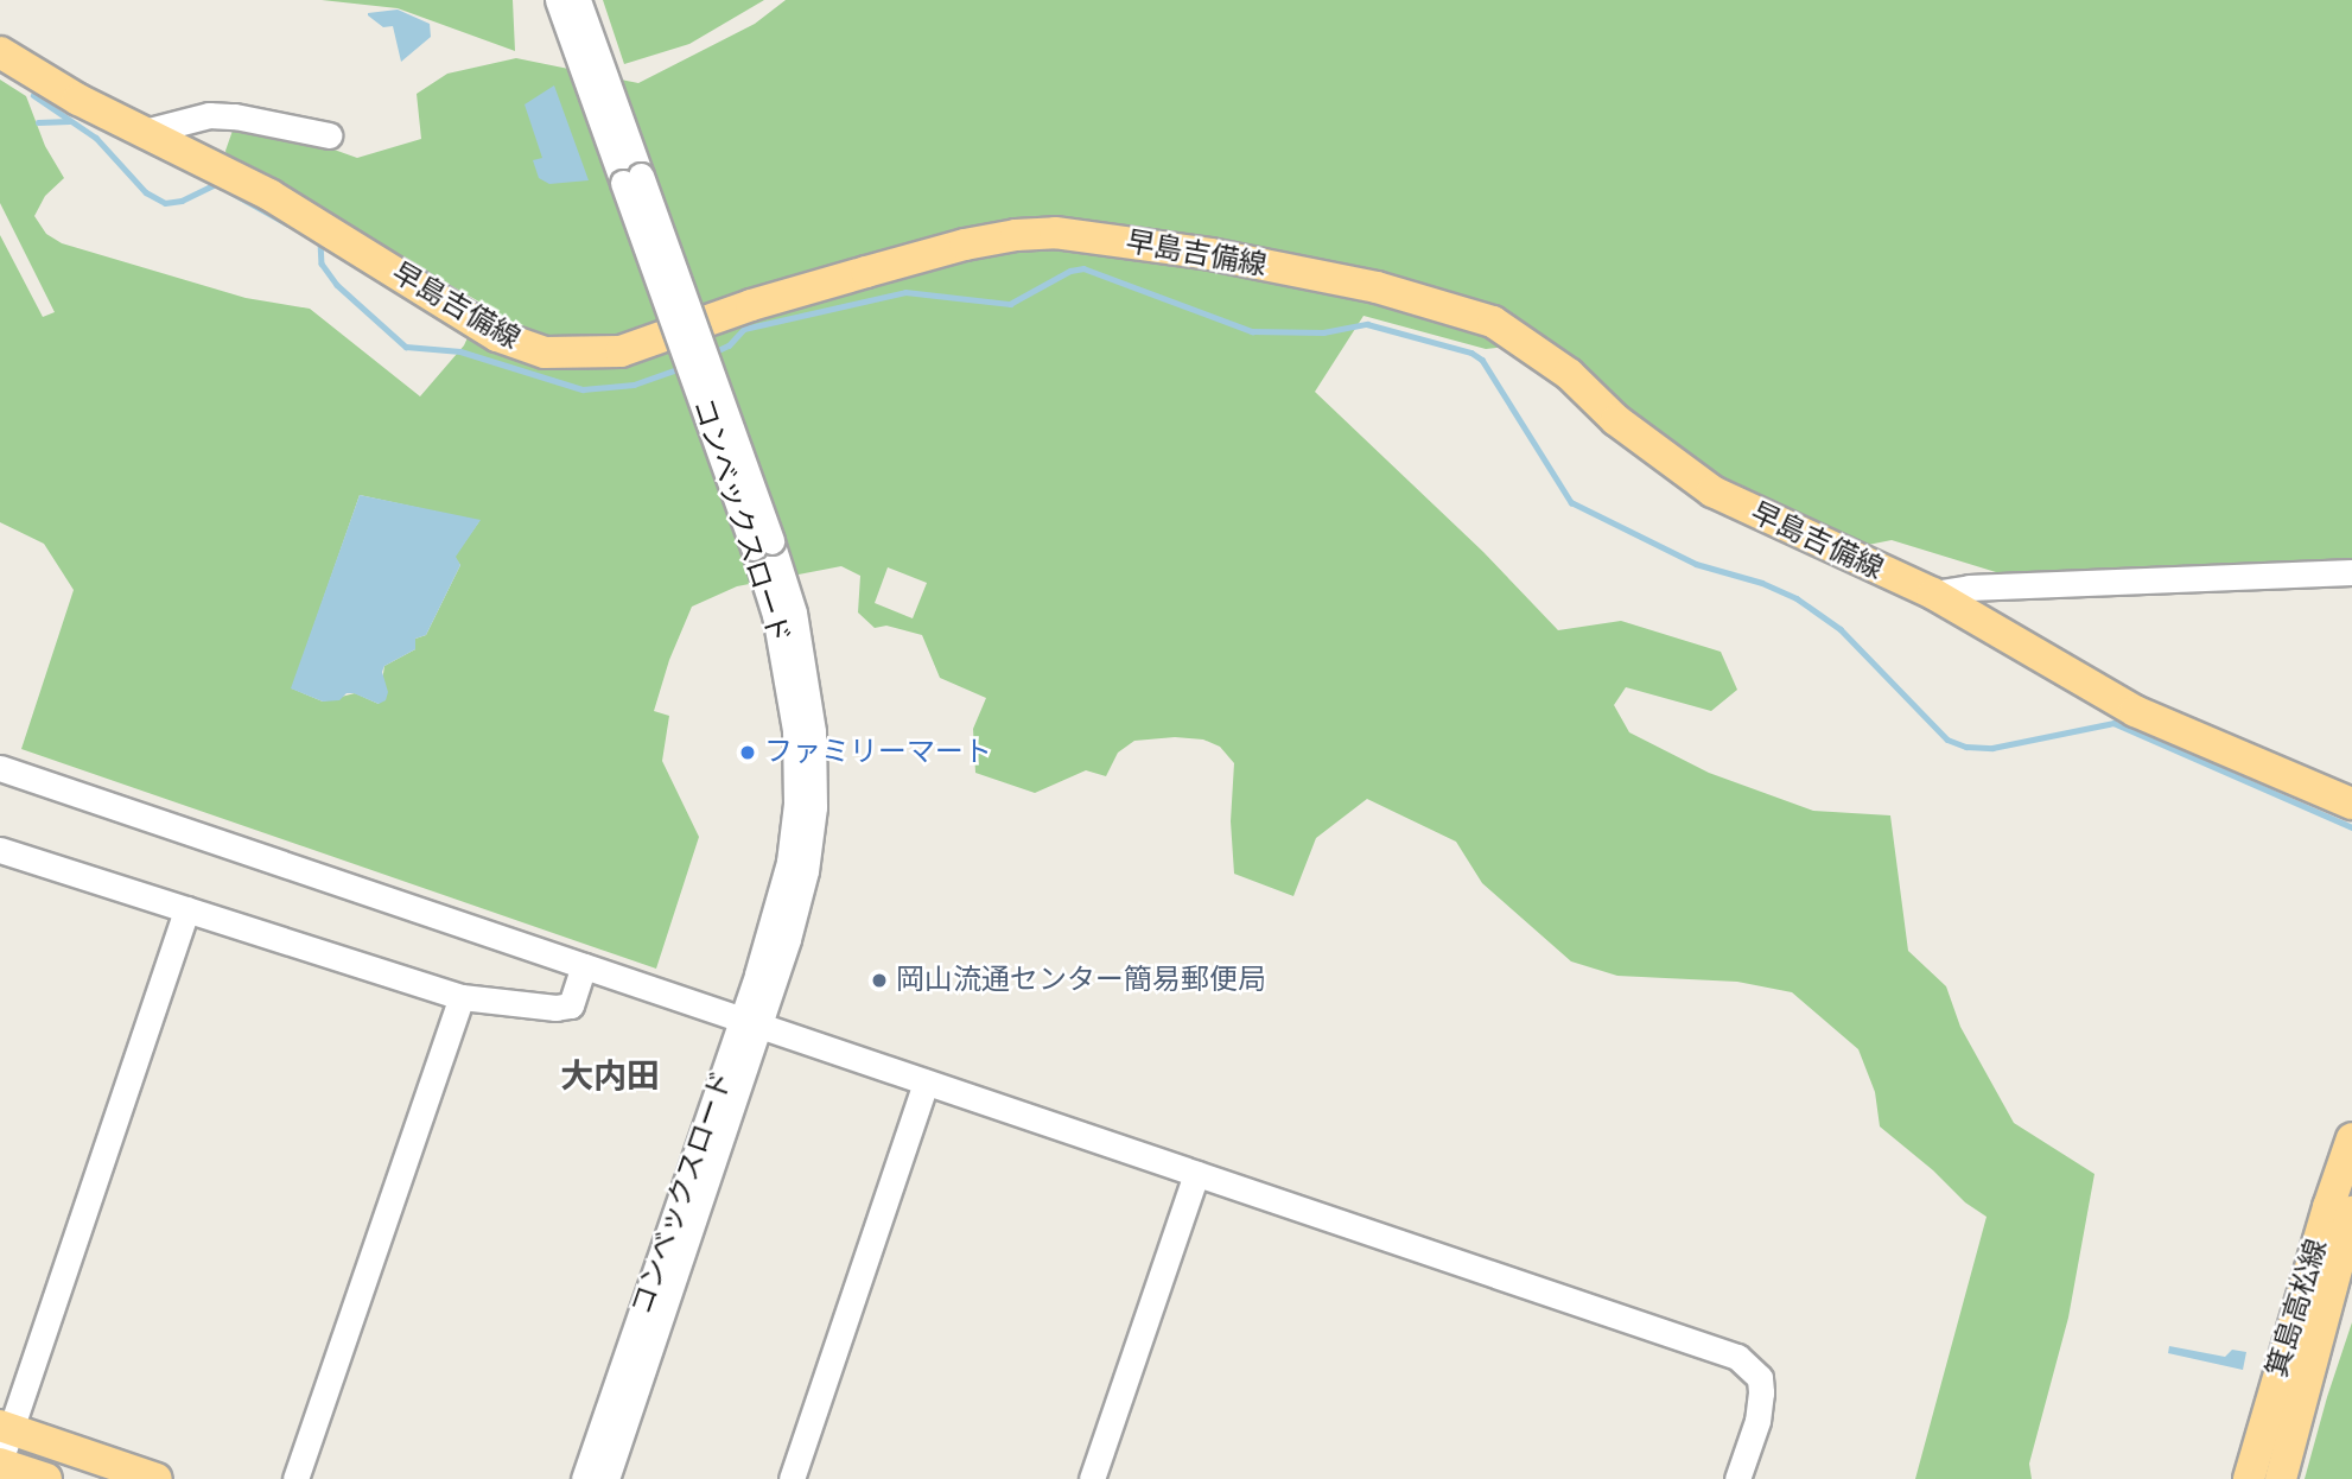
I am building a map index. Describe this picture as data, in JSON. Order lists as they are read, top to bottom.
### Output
{
  "streets": {
    "main road": ["早島吉備線", "箕島高松線"],
    "street": ["コンベックスロード"]
  },
  "districts": ["大内田"],
  "places": ["ファミリーマート", "岡山流通センター簡易郵便局"]
}
